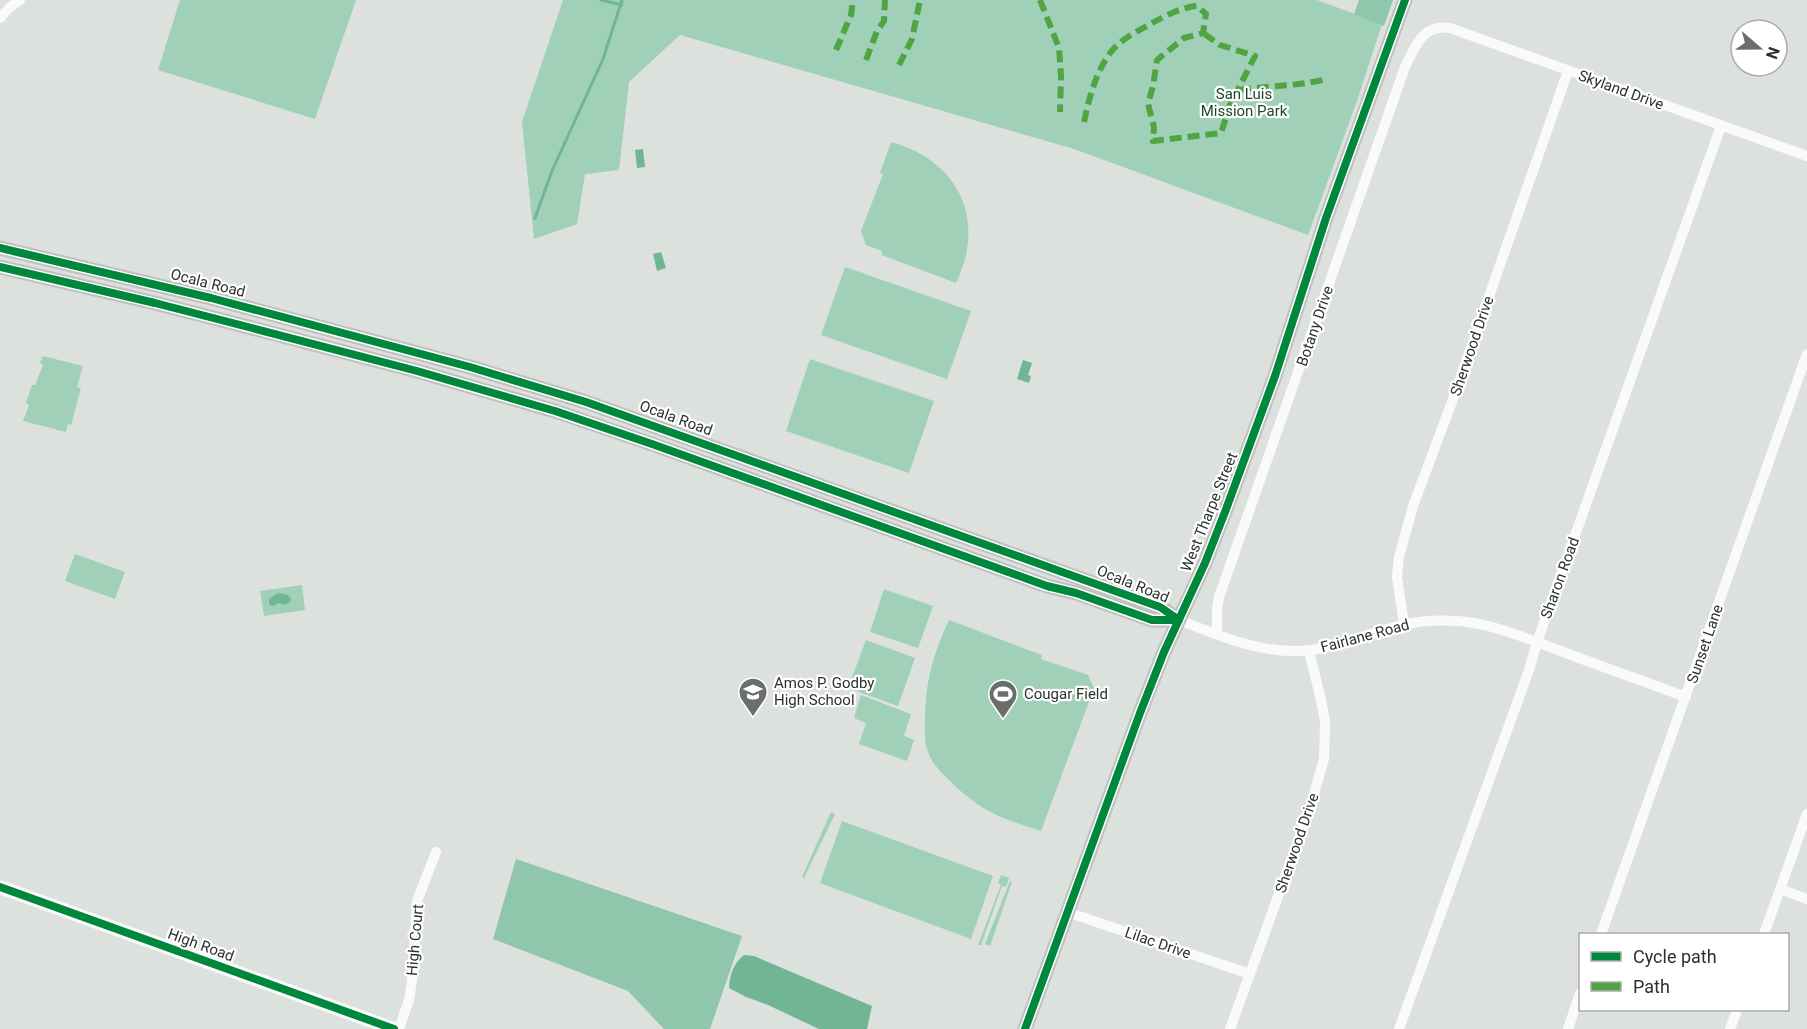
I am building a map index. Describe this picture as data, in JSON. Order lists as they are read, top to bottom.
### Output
{
  "streets": {
    "main road": ["Ocala Road", "West Tharpe Street"],
    "street": [
      "Skyland Drive",
      "Botany Drive",
      "Sherwood Drive",
      "Sharon Road",
      "Fairlane Road",
      "Sunset Lane",
      "High Court",
      "Lilac Drive",
      "High Road"
    ]
  },
  "crossings": [
    ["Skyland Drive", "Botany Drive"],
    ["Skyland Drive", "Sherwood Drive"],
    ["Skyland Drive", "Sharon Road"],
    ["Ocala Road", "West Tharpe Street"],
    ["Ocala Road", "Fairlane Road"],
    ["Botany Drive", "Fairlane Road"],
    ["Sherwood Drive", "Fairlane Road"],
    ["Sherwood Drive", "Lilac Drive"],
    ["West Tharpe Street", "Fairlane Road"],
    ["West Tharpe Street", "Lilac Drive"],
    ["Sharon Road", "Fairlane Road"],
    ["Fairlane Road", "Sunset Lane"]
  ],
  "parks": ["San Luis Mission Park"],
  "places": {
    "school or university": ["Amos P. Godby High School"],
    "sports": ["Cougar Field"]
  },
  "legend": ["Cycle path", "Path"],
  "north": "right"
}
